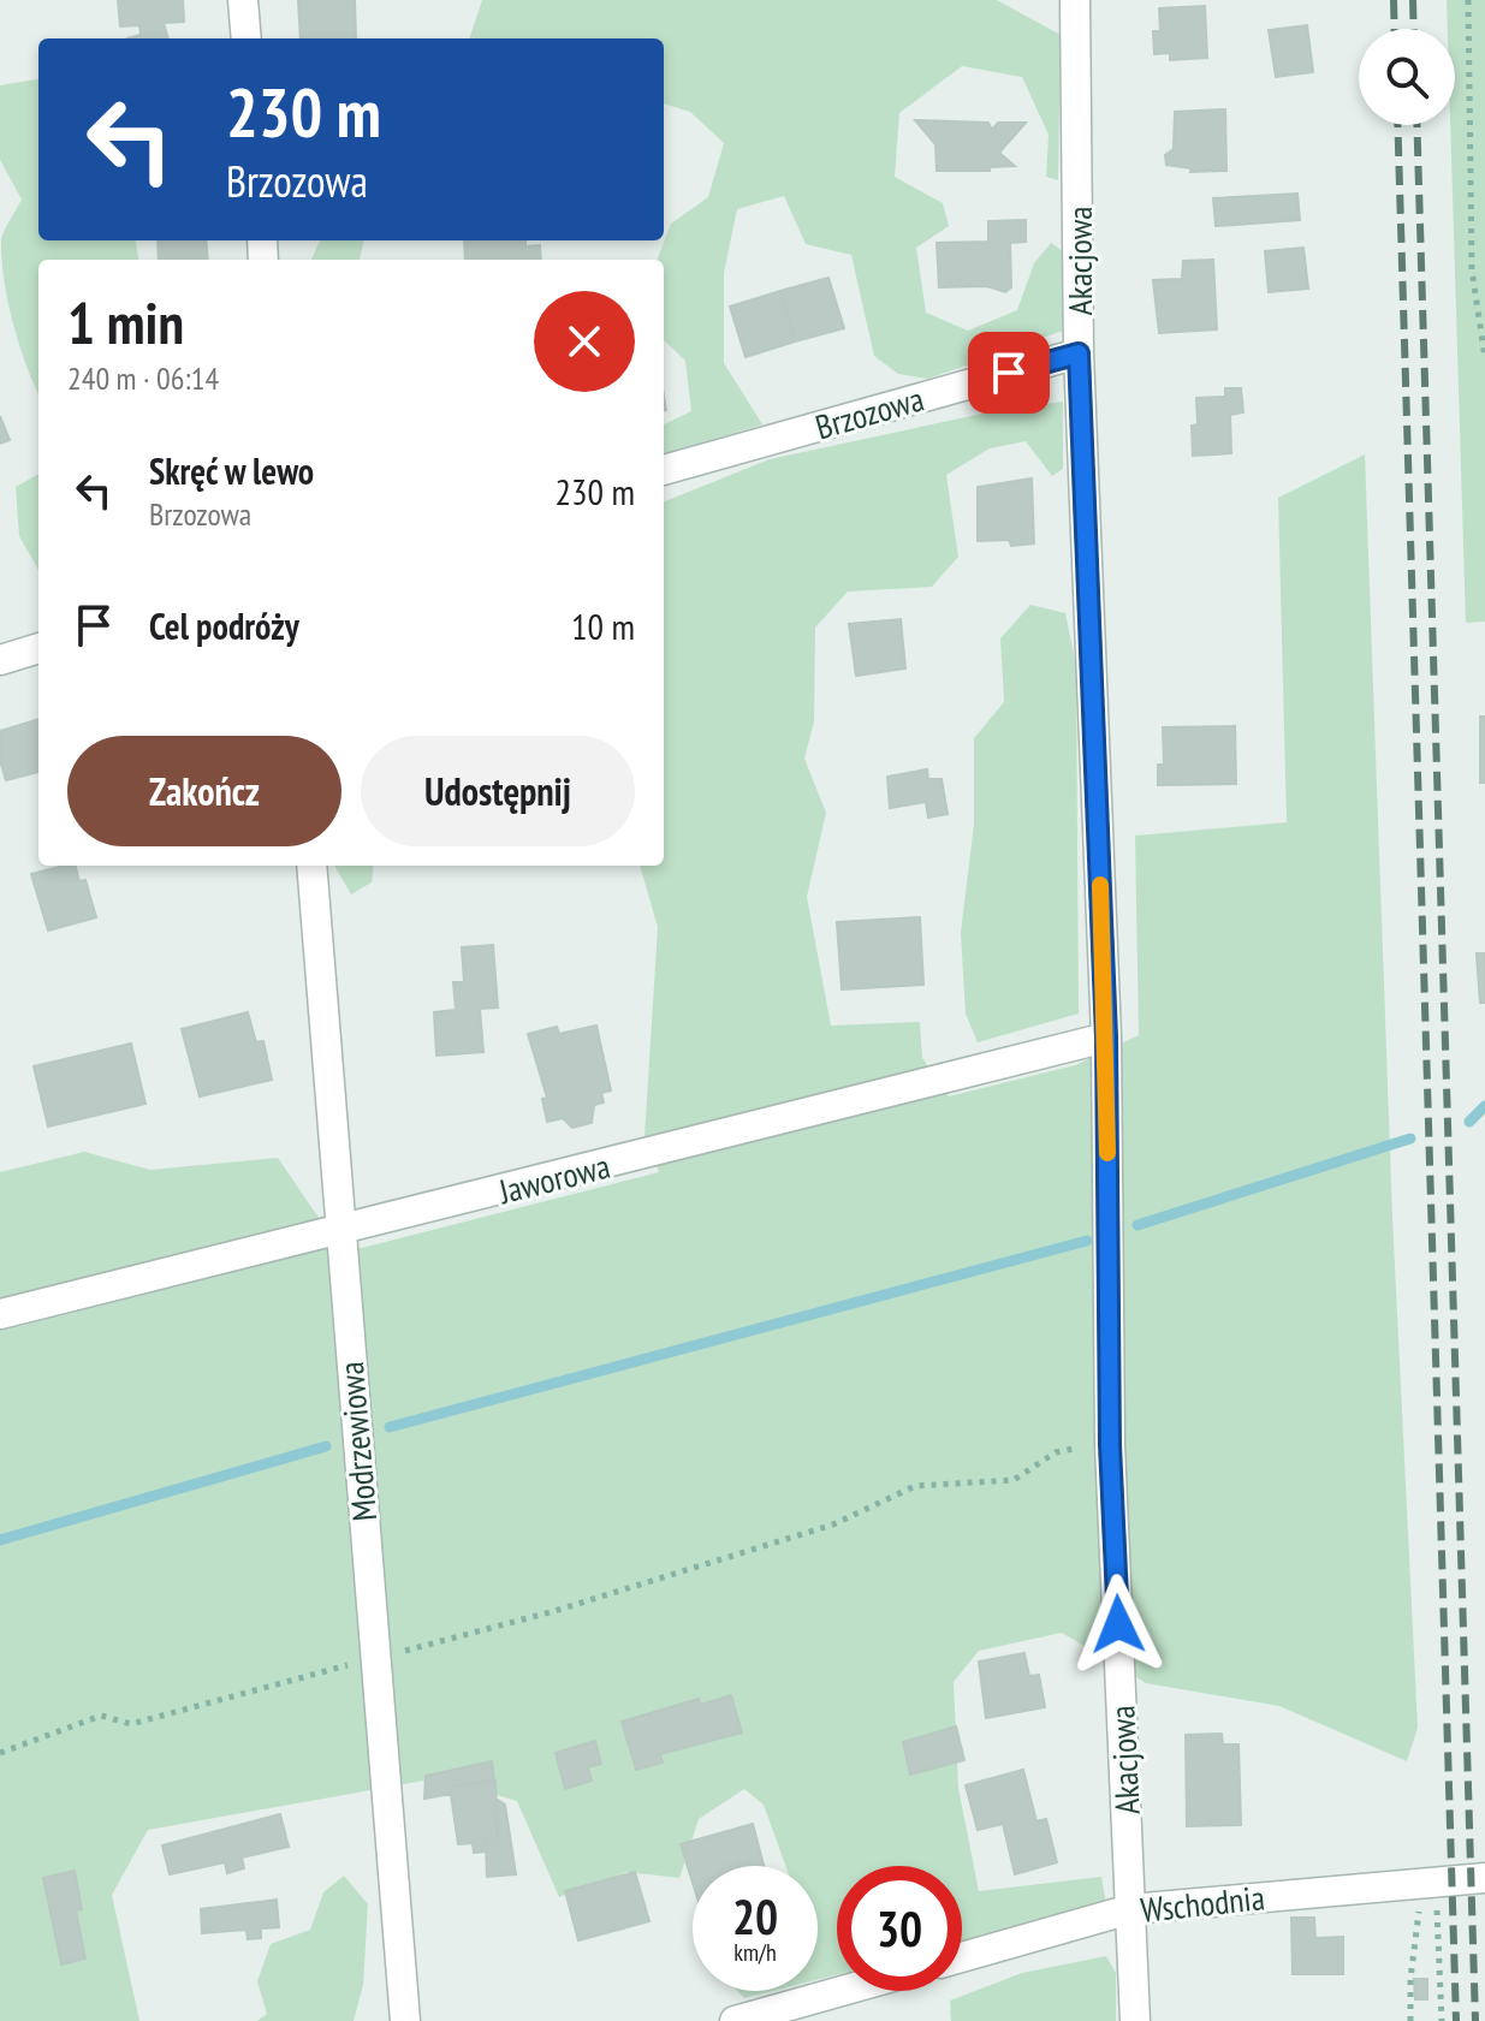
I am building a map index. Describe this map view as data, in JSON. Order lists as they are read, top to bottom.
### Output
{
  "streets": {
    "street": [
      "Akacjowa",
      "Brzozowa",
      "Jaworowa",
      "Modrzewiowa",
      "Wschodnia"
    ]
  },
  "crossings": [
    ["Akacjowa", "Brzozowa"],
    ["Akacjowa", "Jaworowa"],
    ["Akacjowa", "Wschodnia"],
    ["Jaworowa", "Modrzewiowa"]
  ],
  "page": {
    "turn": ["230 m", "Brzozowa"],
    "heading": ["1 min", "240 m · 06:14"],
    "list": [
      {
        "name": "Skręć w lewo",
        "note": "Brzozowa",
        "value": "230 m"
      },
      {
        "name": "Cel podróży",
        "value": "10 m"
      }
    ],
    "buttons": ["Zakończ", "Udostępnij"],
    "speed": "20 km/h",
    "limit": "30"
  }
}
